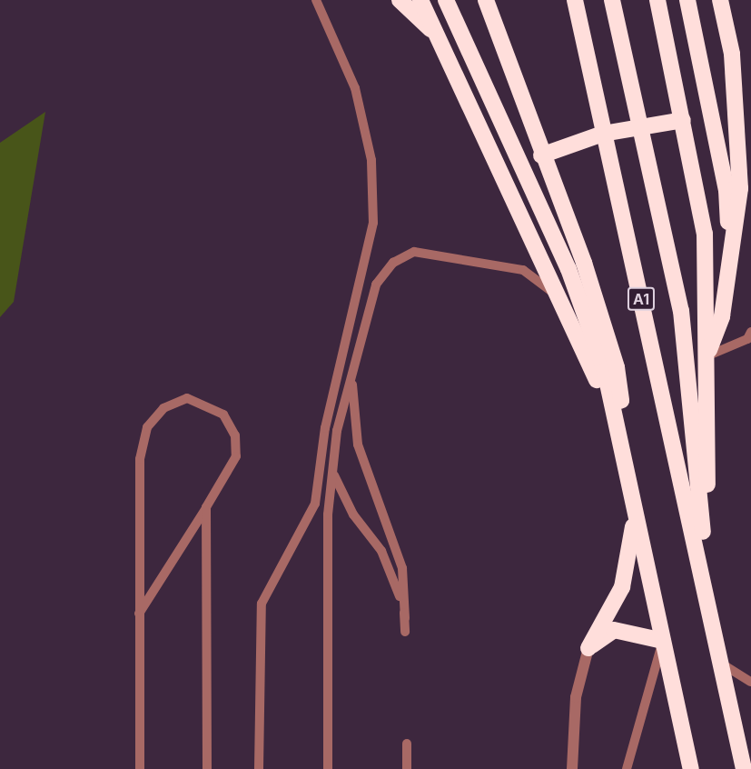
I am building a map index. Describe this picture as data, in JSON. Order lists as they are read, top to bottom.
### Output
{
  "streets": {
    "highway": ["A1"]
  }
}
